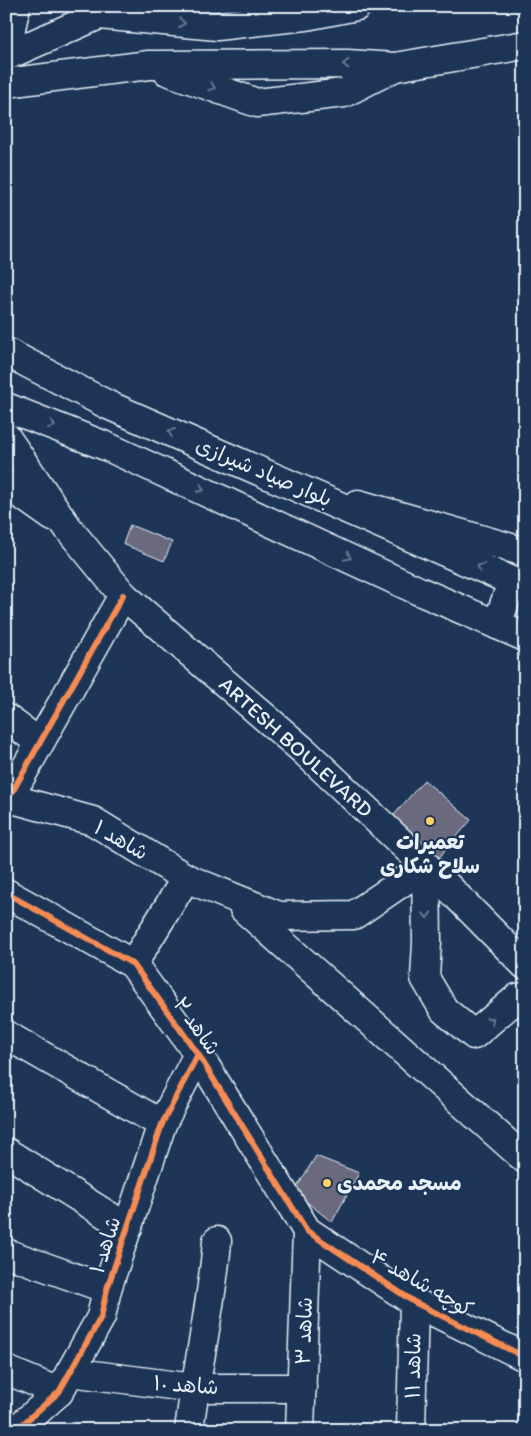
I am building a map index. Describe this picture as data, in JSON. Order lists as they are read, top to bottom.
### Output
{
  "streets": {
    "street": [
      "بلوار صیاد شیرازی",
      "ARTESH BOULEVARD",
      "شاهد ۱",
      "شاهد ۲",
      "کوچه شاهد ۴",
      "شاهد ۳",
      "شاهد ۱۱",
      "شاهد ۱۰"
    ]
  },
  "crossings": [
    ["ARTESH BOULEVARD", "شاهد ۱"],
    ["شاهد ۱", "شاهد ۲"],
    ["شاهد ۱", "شاهد ۱۰"],
    ["شاهد ۲", "کوچه شاهد ۴"],
    ["شاهد ۲", "شاهد ۳"],
    ["کوچه شاهد ۴", "شاهد ۳"],
    ["کوچه شاهد ۴", "شاهد ۱۱"],
    ["شاهد ۳", "شاهد ۱۰"]
  ],
  "places": ["تعمیرات سلاح شکاری", "مسجد محمدی"]
}
